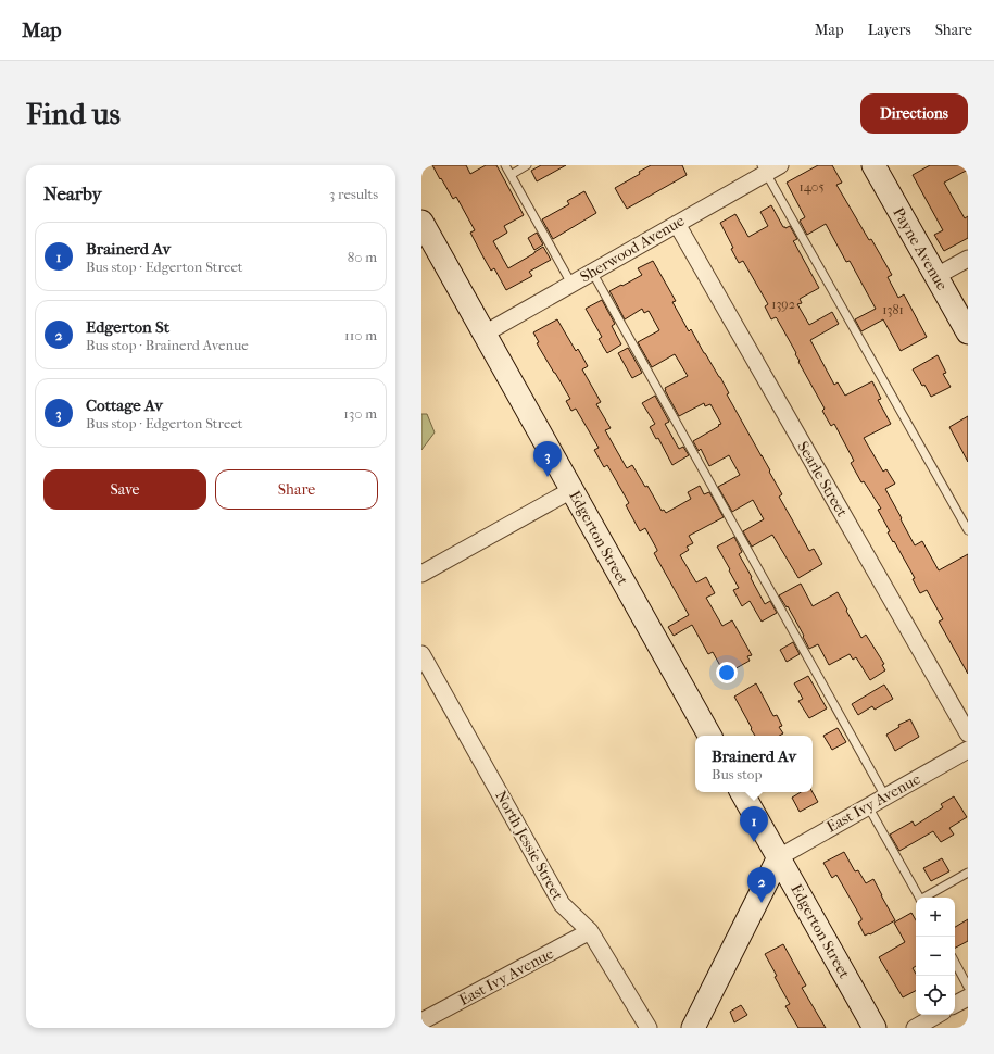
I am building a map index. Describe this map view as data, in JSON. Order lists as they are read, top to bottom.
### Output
{
  "streets": {
    "street": [
      "Sherwood Avenue",
      "Payne Avenue",
      "Searle Street",
      "Edgerton Street",
      "East Ivy Avenue",
      "North Jessie Street"
    ]
  },
  "crossings": [
    ["Sherwood Avenue", "Searle Street"],
    ["Sherwood Avenue", "Edgerton Street"],
    ["Edgerton Street", "East Ivy Avenue"],
    ["East Ivy Avenue", "North Jessie Street"]
  ],
  "house_numbers": ["1405", "1392", "1381"],
  "page": {
    "header": "Map",
    "nav": ["Map", "Layers", "Share"],
    "buttons": [
      "Directions",
      ["Save", "Share"]
    ],
    "title": "Find us",
    "heading": ["Nearby", "3 results"],
    "list": [
      {
        "mark": "1",
        "name": "Brainerd Av",
        "note": "Bus stop · Edgerton Street",
        "value": "80 m"
      },
      {
        "mark": "2",
        "name": "Edgerton St",
        "note": "Bus stop · Brainerd Avenue",
        "value": "110 m"
      },
      {
        "mark": "3",
        "name": "Cottage Av",
        "note": "Bus stop · Edgerton Street",
        "value": "130 m"
      }
    ],
    "pins": ["3", "1", "2"],
    "popup": ["Brainerd Av", "Bus stop"],
    "map_buttons": ["+", "−"]
  }
}
